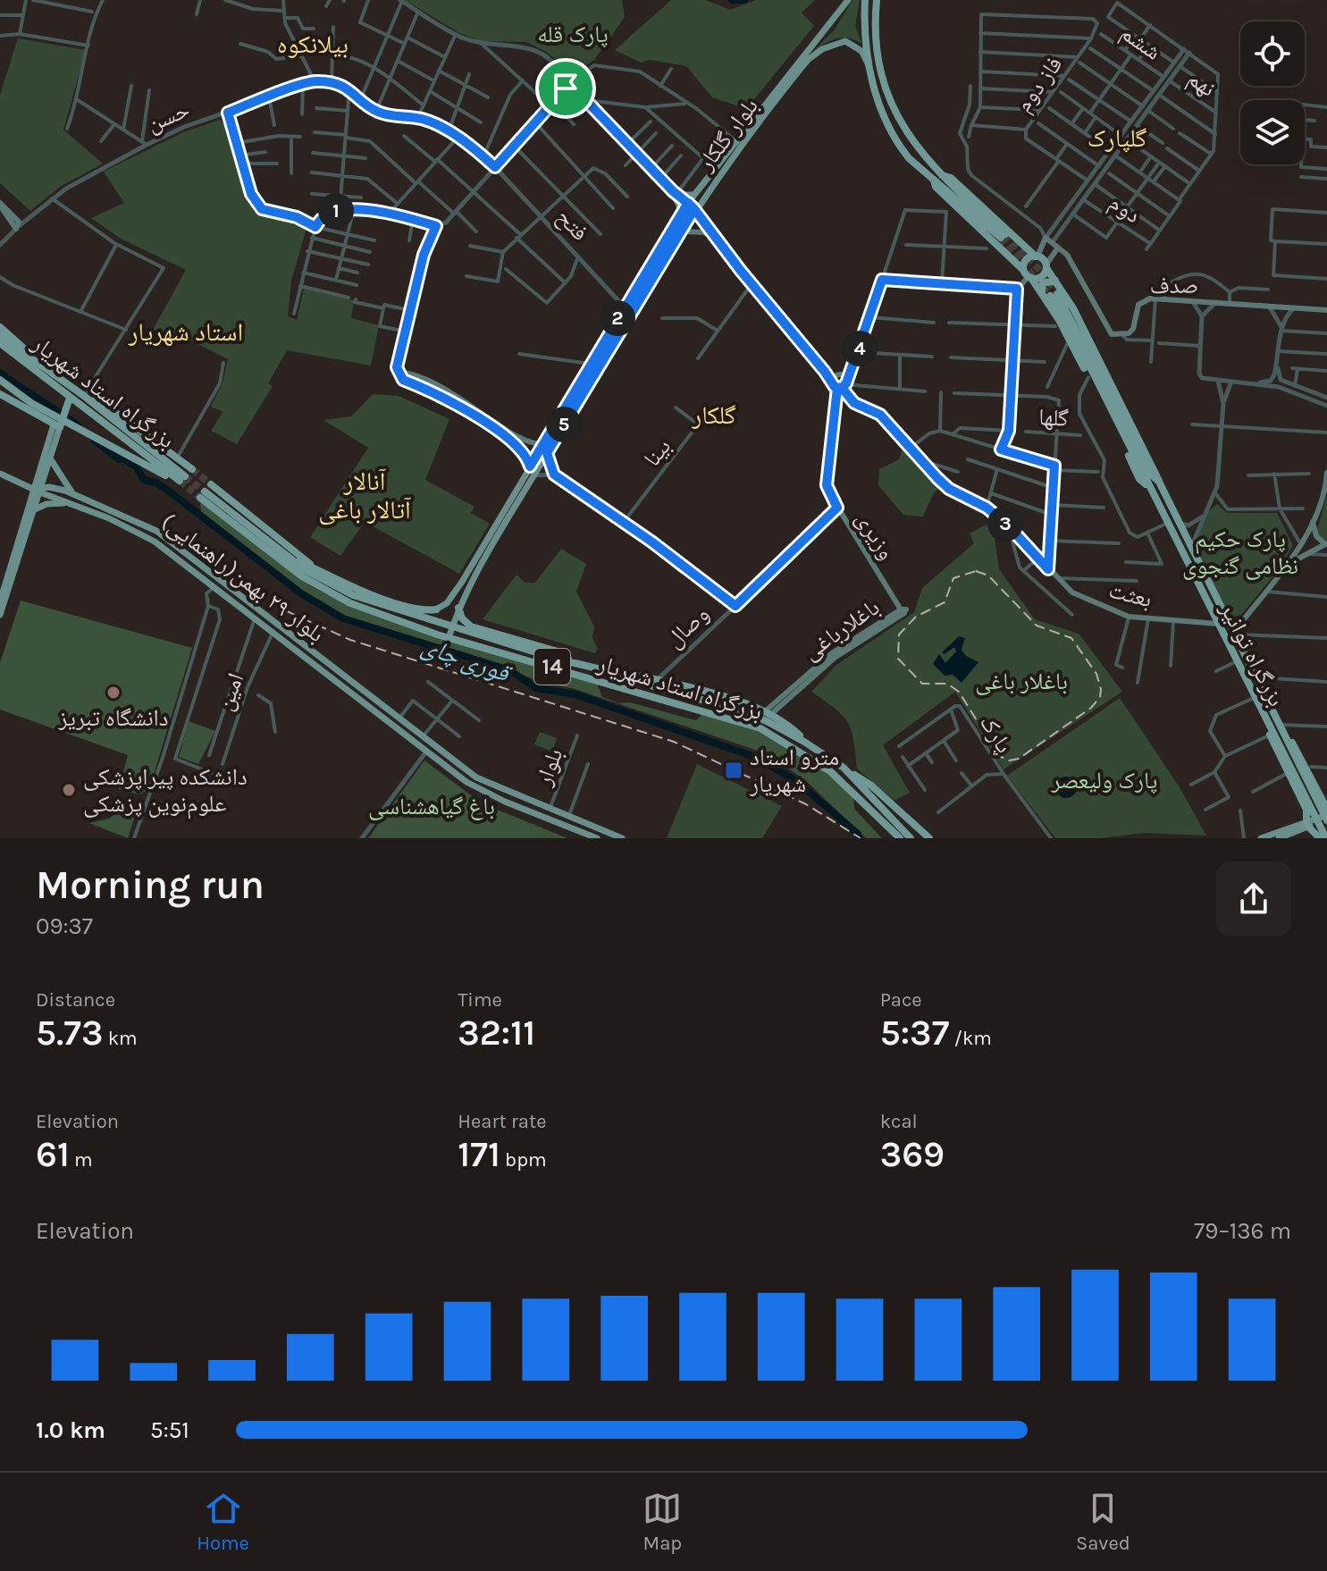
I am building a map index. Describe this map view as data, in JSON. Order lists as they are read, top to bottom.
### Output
{
  "streets": {
    "highway": ["بزرگراه استاد شهریار", "بزرگراه توانیر", "14"],
    "main road": [
      "بلوار گلکار",
      "صدف",
      "وزیری",
      "بلوار ٢٩ بهمن(راهنمایی)",
      "بعثت",
      "باغلارباغی"
    ],
    "street": [
      "ششم",
      "نهم",
      "فاز دوم",
      "حسن",
      "دوم",
      "فتح",
      "گلها",
      "بینا",
      "وصال",
      "امین",
      "پارک",
      "بلوار"
    ]
  },
  "crossings": [
    ["ششم", "نهم"],
    ["بلوار گلکار", "فتح"],
    ["بلوار گلکار", "بزرگراه استاد شهریار"],
    ["بینا", "وصال"],
    ["وزیری", "بعثت"],
    ["وزیری", "باغلارباغی"],
    ["بلوار ٢٩ بهمن(راهنمایی)", "امین"],
    ["بلوار ٢٩ بهمن(راهنمایی)", "بلوار"],
    ["بعثت", "بزرگراه توانیر"]
  ],
  "districts": [
    "بیلانکوه",
    "گلپارک",
    "استاد شهریار",
    "گلکار",
    "آنالار آتالار باغی"
  ],
  "water": ["قوری چای"],
  "parks": [
    "پارک قله",
    "پارک حکیم نظامی گنجوی",
    "باغلار باغی",
    "پارک ولیعصر",
    "باغ گیاهشناسی"
  ],
  "places": {
    "other": ["دانشگاه تبریز", "دانشکده پیراپزشکی علوم‌نوین پزشکی"],
    "transit": ["مترو استاد شهریار"]
  },
  "page": {
    "pins": [
      "1",
      "2",
      "4",
      "5",
      "3"
    ],
    "heading": ["Morning run", "09:37"],
    "stats": [
      ["Distance", "5.73 km"],
      ["Time", "32:11"],
      ["Pace", "5:37 /km"],
      ["Elevation", "61 m"],
      ["Heart rate", "171 bpm"],
      ["kcal", "369"]
    ],
    "chart": ["Elevation", "79–136 m"],
    "list": [
      {
        "name": "1.0 km",
        "note": "5:51"
      }
    ],
    "tabs": ["Home", "Map", "Saved"]
  }
}
